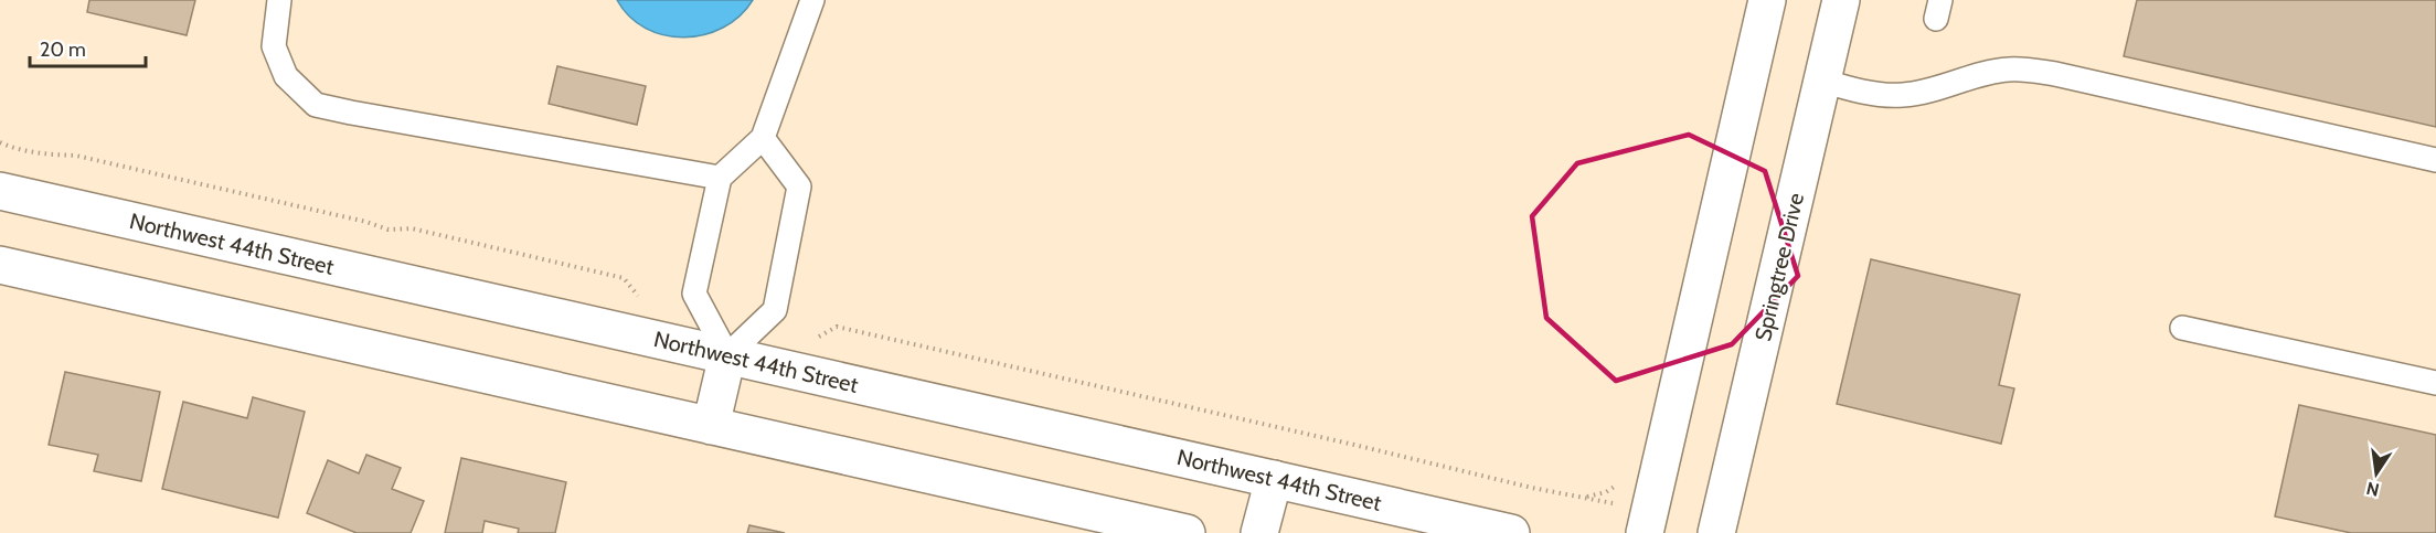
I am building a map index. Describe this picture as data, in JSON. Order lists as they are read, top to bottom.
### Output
{
  "streets": {
    "street": ["Northwest 44th Street", "Springtree Drive"]
  },
  "scale_bar": "20 m",
  "north": "bottom"
}
